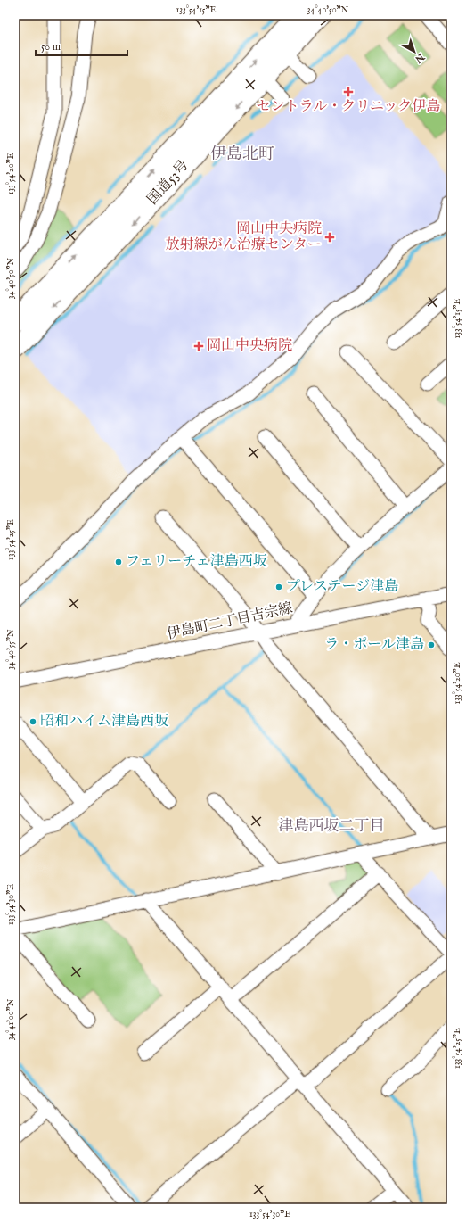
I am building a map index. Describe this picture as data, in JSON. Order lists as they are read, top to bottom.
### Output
{
  "streets": {
    "highway": ["国道53号"],
    "street": ["伊島町二丁目吉宗線"]
  },
  "districts": ["伊島北町", "津島西坂二丁目"],
  "places": {
    "health": ["セントラル・クリニック伊島", "岡山中央病院 放射線がん治療センター", "岡山中央病院"],
    "other": [
      "フェリーチェ津島西坂",
      "プレステージ津島",
      "ラ・ポール津島",
      "昭和ハイム津島西坂"
    ]
  },
  "scale_bar": "50 m",
  "north": "bottom right",
  "coordinates": [
    "133°54'15\"E",
    "34°40'50\"N",
    "133°54'20\"E",
    "133°54'25\"E",
    "34°40'55\"N",
    "133°54'30\"E",
    "34°41'00\"N"
  ]
}
